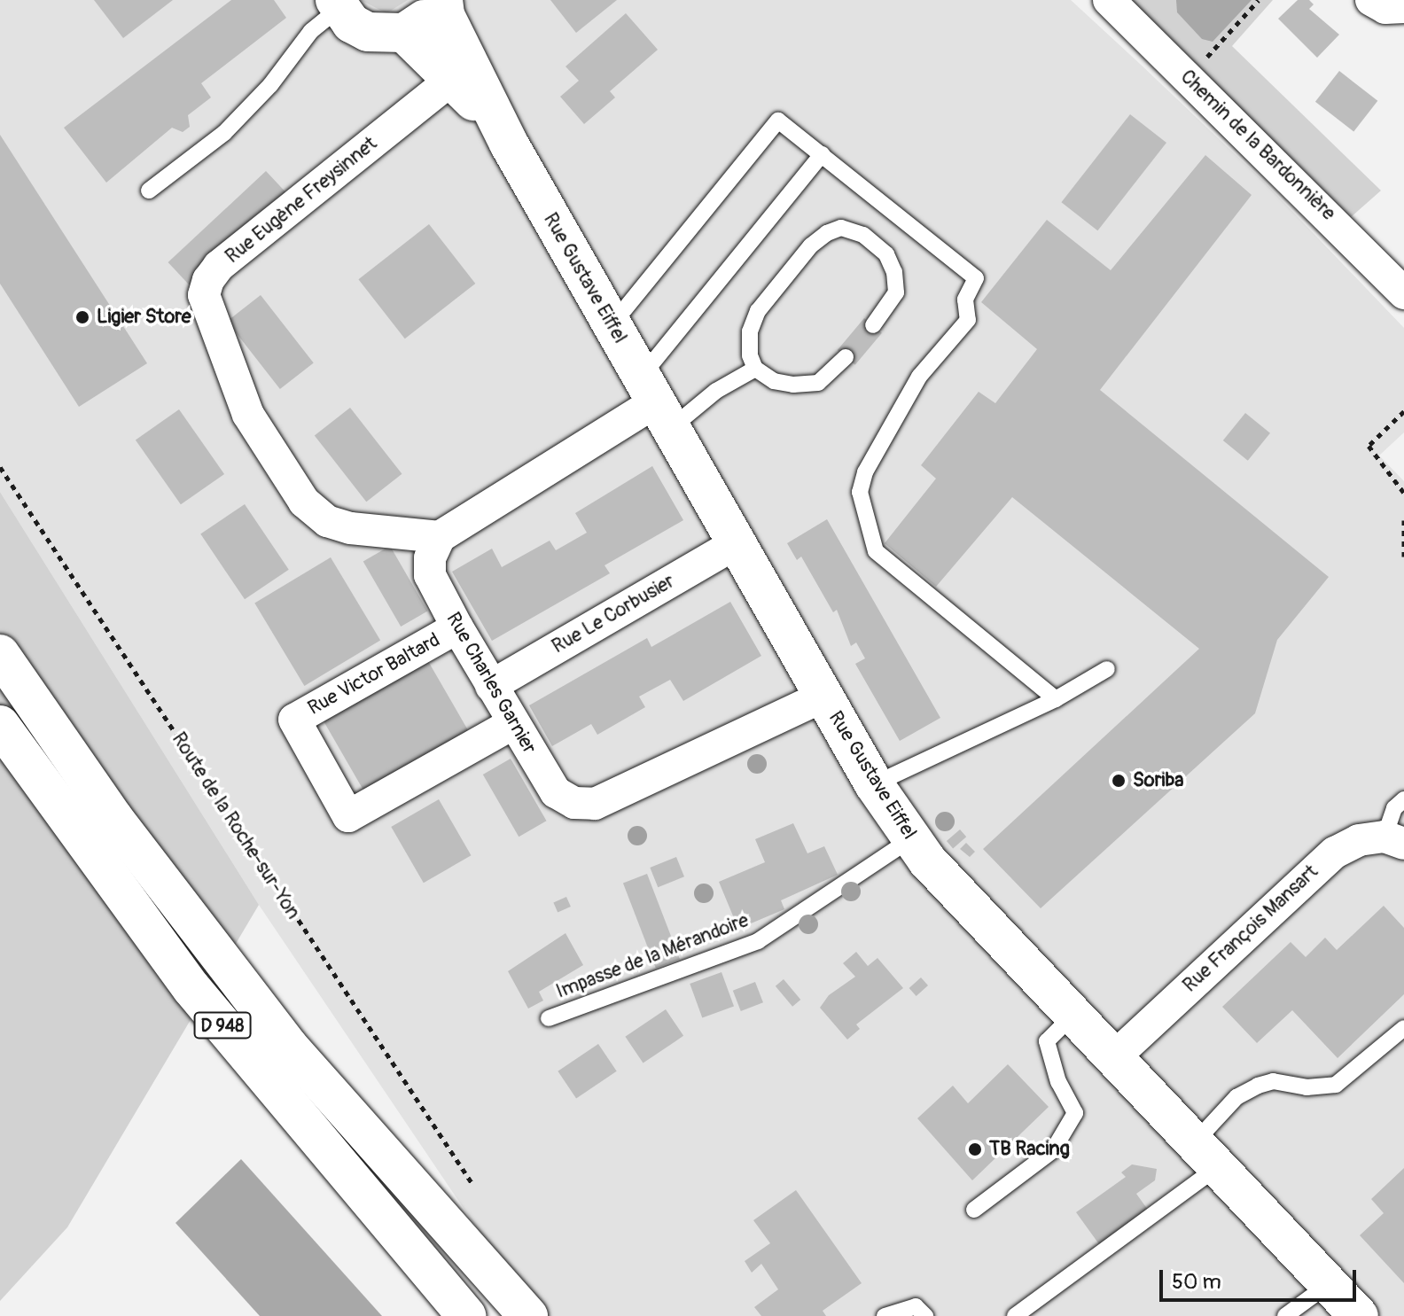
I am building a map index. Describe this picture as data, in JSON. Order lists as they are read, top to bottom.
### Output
{
  "streets": {
    "main road": ["Rue Gustave Eiffel", "D 948"],
    "street": [
      "Chemin de la Bardonnière",
      "Rue Eugène Freysinnet",
      "Rue Le Corbusier",
      "Rue Victor Baltard",
      "Rue Charles Garnier",
      "Rue François Mansart"
    ],
    "lane": ["Impasse de la Mérandoire"],
    "path": ["Route de la Roche-sur-Yon"]
  },
  "crossings": [
    ["Rue Eugène Freysinnet", "Rue Gustave Eiffel"],
    ["Rue Eugène Freysinnet", "Rue Charles Garnier"],
    ["Rue Gustave Eiffel", "Rue Le Corbusier"],
    ["Rue Gustave Eiffel", "Rue Charles Garnier"],
    ["Rue Gustave Eiffel", "Rue François Mansart"],
    ["Rue Gustave Eiffel", "Impasse de la Mérandoire"],
    ["Rue Le Corbusier", "Rue Charles Garnier"],
    ["Rue Victor Baltard", "Rue Charles Garnier"]
  ],
  "places": ["Ligier Store", "Soriba", "TB Racing"],
  "scale_bar": "50 m"
}
